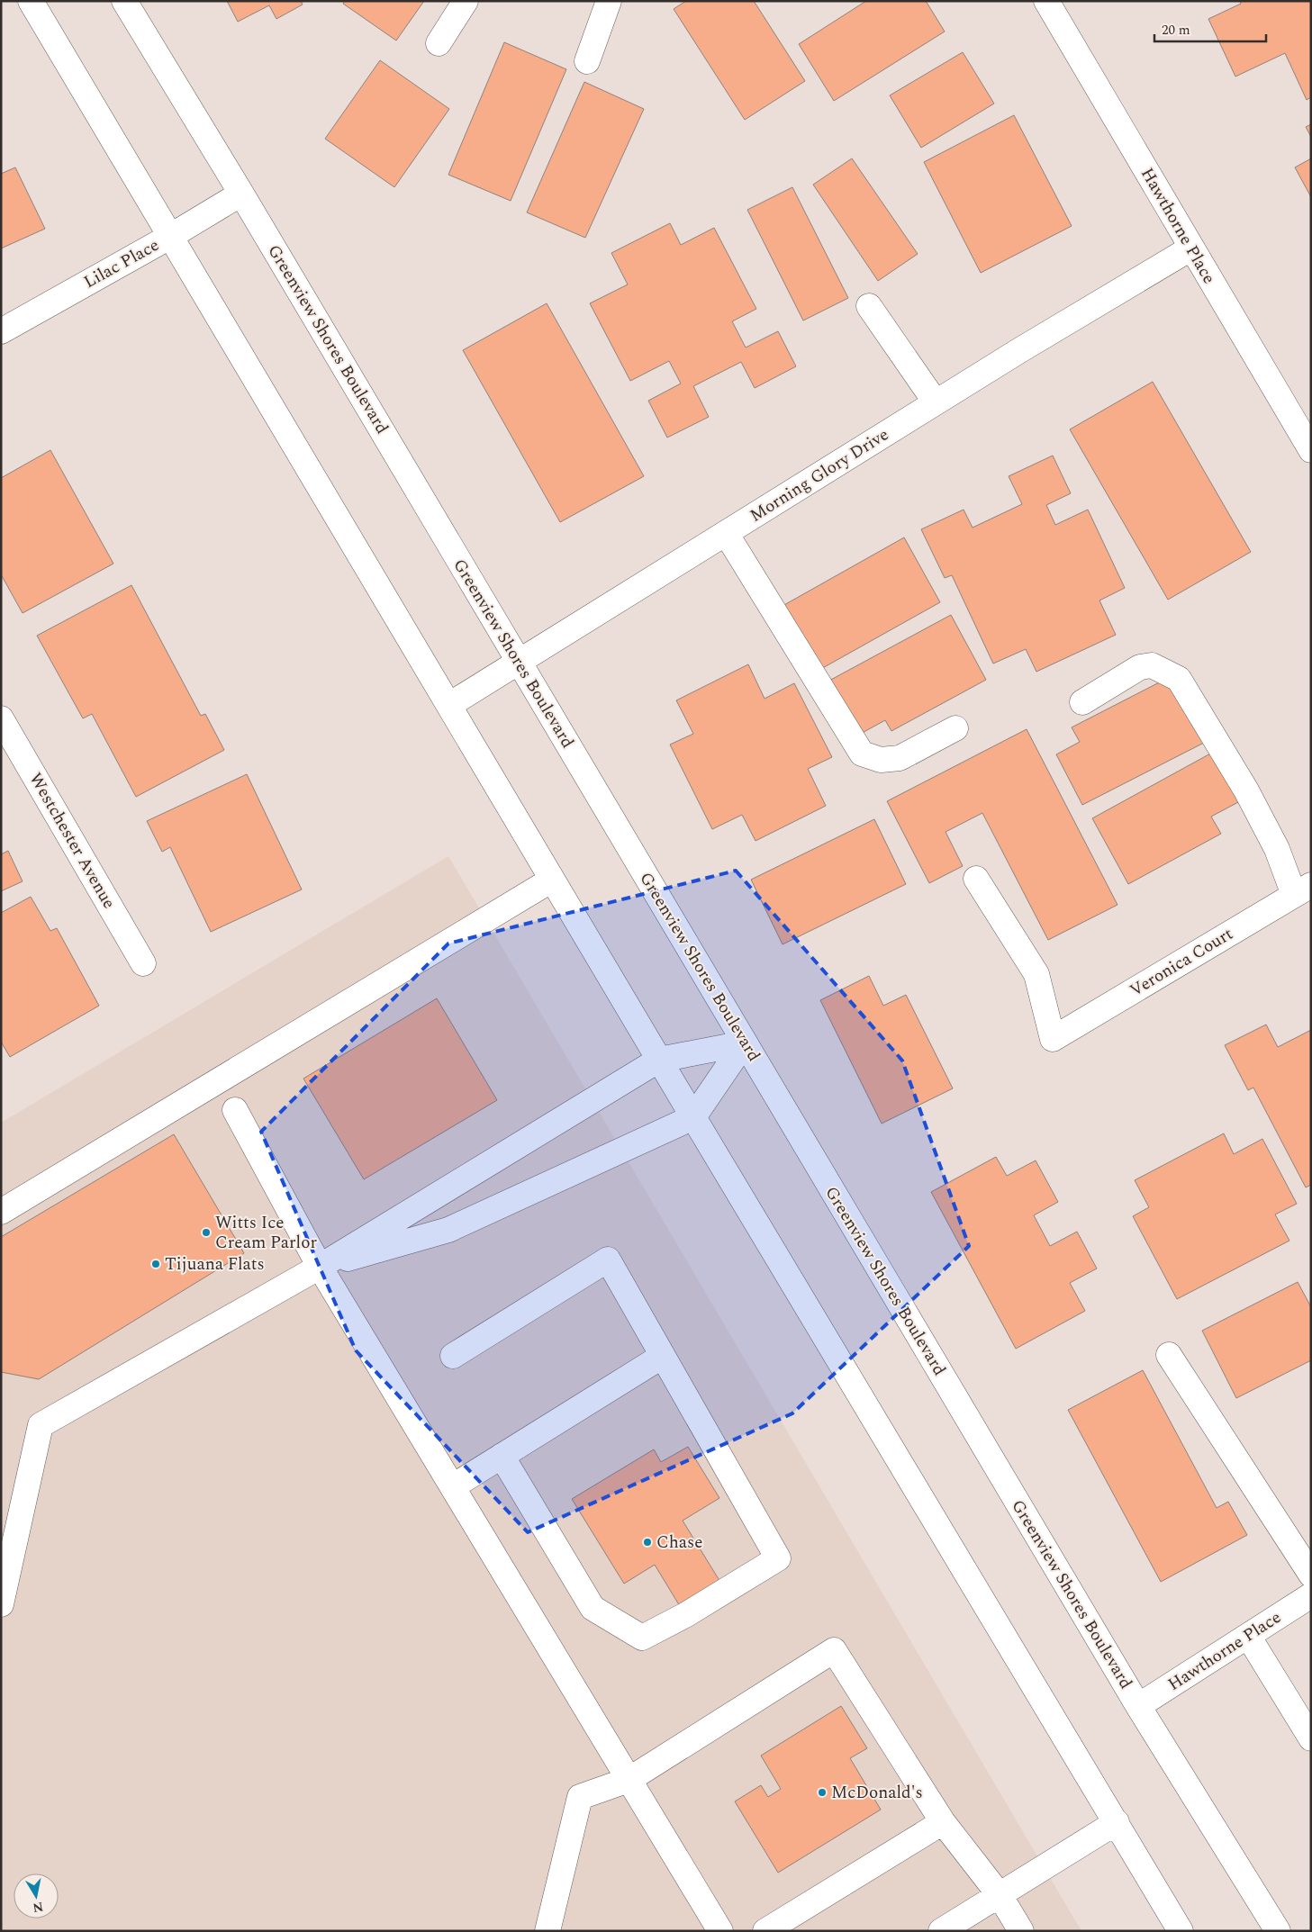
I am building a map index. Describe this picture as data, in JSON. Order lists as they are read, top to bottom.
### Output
{
  "streets": {
    "street": [
      "Hawthorne Place",
      "Lilac Place",
      "Greenview Shores Boulevard",
      "Morning Glory Drive",
      "Westchester Avenue",
      "Veronica Court"
    ]
  },
  "crossings": [
    ["Hawthorne Place", "Greenview Shores Boulevard"],
    ["Hawthorne Place", "Morning Glory Drive"],
    ["Lilac Place", "Greenview Shores Boulevard"],
    ["Greenview Shores Boulevard", "Morning Glory Drive"]
  ],
  "places": [
    "Witts Ice Cream Parlor",
    "Tijuana Flats",
    "Chase",
    "McDonald's"
  ],
  "scale_bar": "20 m",
  "north": "bottom"
}
